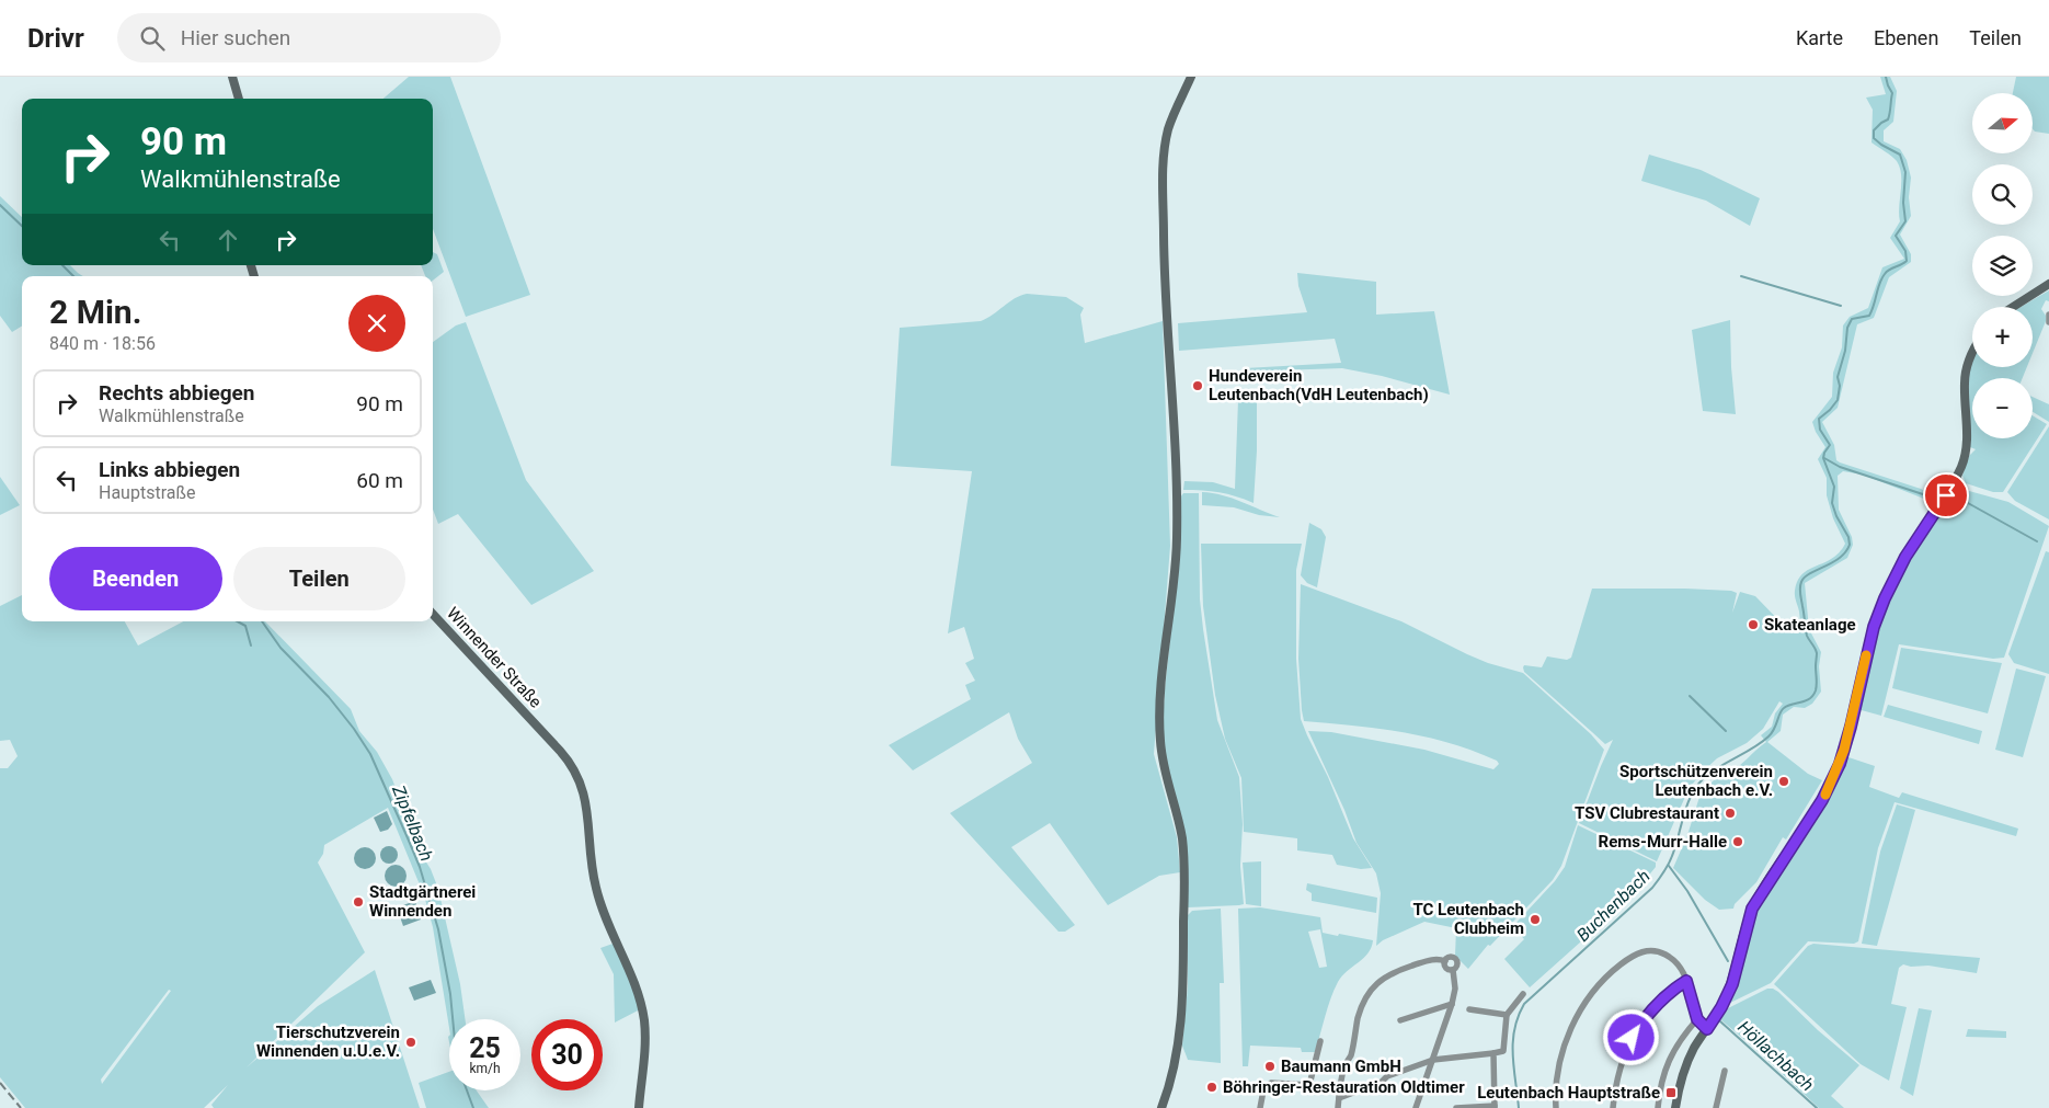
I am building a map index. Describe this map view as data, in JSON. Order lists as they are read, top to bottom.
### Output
{
  "streets": {
    "main road": ["Winnender Straße"]
  },
  "water": ["Zipfelbach", "Buchenbach", "Höllachbach"],
  "places": {
    "other": [
      "Hundeverein Leutenbach(VdH Leutenbach)",
      "Skateanlage",
      "Sportschützenverein Leutenbach e.V.",
      "TSV Clubrestaurant",
      "Rems-Murr-Halle",
      "Stadtgärtnerei Winnenden",
      "TC Leutenbach Clubheim",
      "Tierschutzverein Winnenden u.U.e.V.",
      "Baumann GmbH",
      "Böhringer-Restauration Oldtimer"
    ],
    "transit": ["Leutenbach Hauptstraße"]
  },
  "north": "right",
  "page": {
    "header": "Drivr",
    "search": "Hier suchen",
    "nav": ["Karte", "Ebenen", "Teilen"],
    "map_buttons": ["+", "−"],
    "turn": ["90 m", "Walkmühlenstraße"],
    "heading": ["2 Min.", "840 m · 18:56"],
    "list": [
      {
        "name": "Rechts abbiegen",
        "note": "Walkmühlenstraße",
        "value": "90 m"
      },
      {
        "name": "Links abbiegen",
        "note": "Hauptstraße",
        "value": "60 m"
      }
    ],
    "buttons": ["Beenden", "Teilen"],
    "speed": "25 km/h",
    "limit": "30"
  }
}
